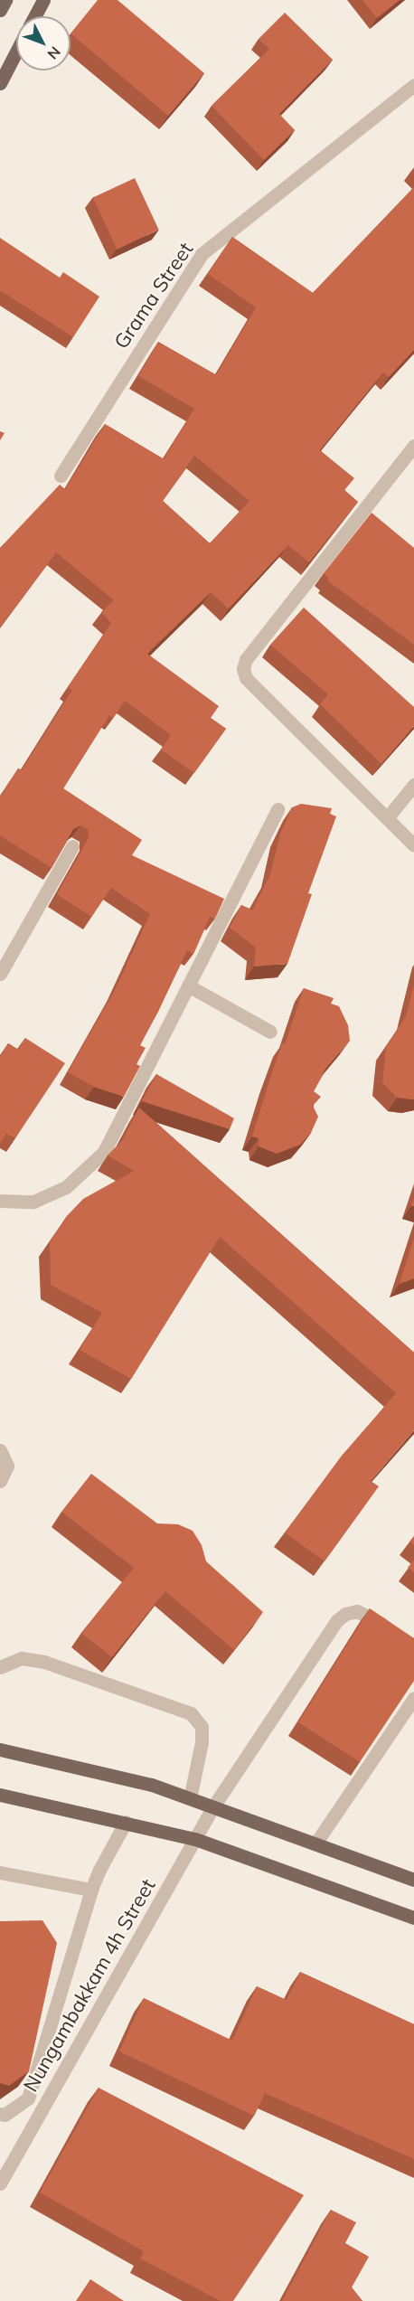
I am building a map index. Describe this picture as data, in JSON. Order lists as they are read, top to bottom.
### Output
{
  "streets": {
    "street": ["Grama Street", "Nungambakkam 4h Street"]
  },
  "north": "bottom right"
}
